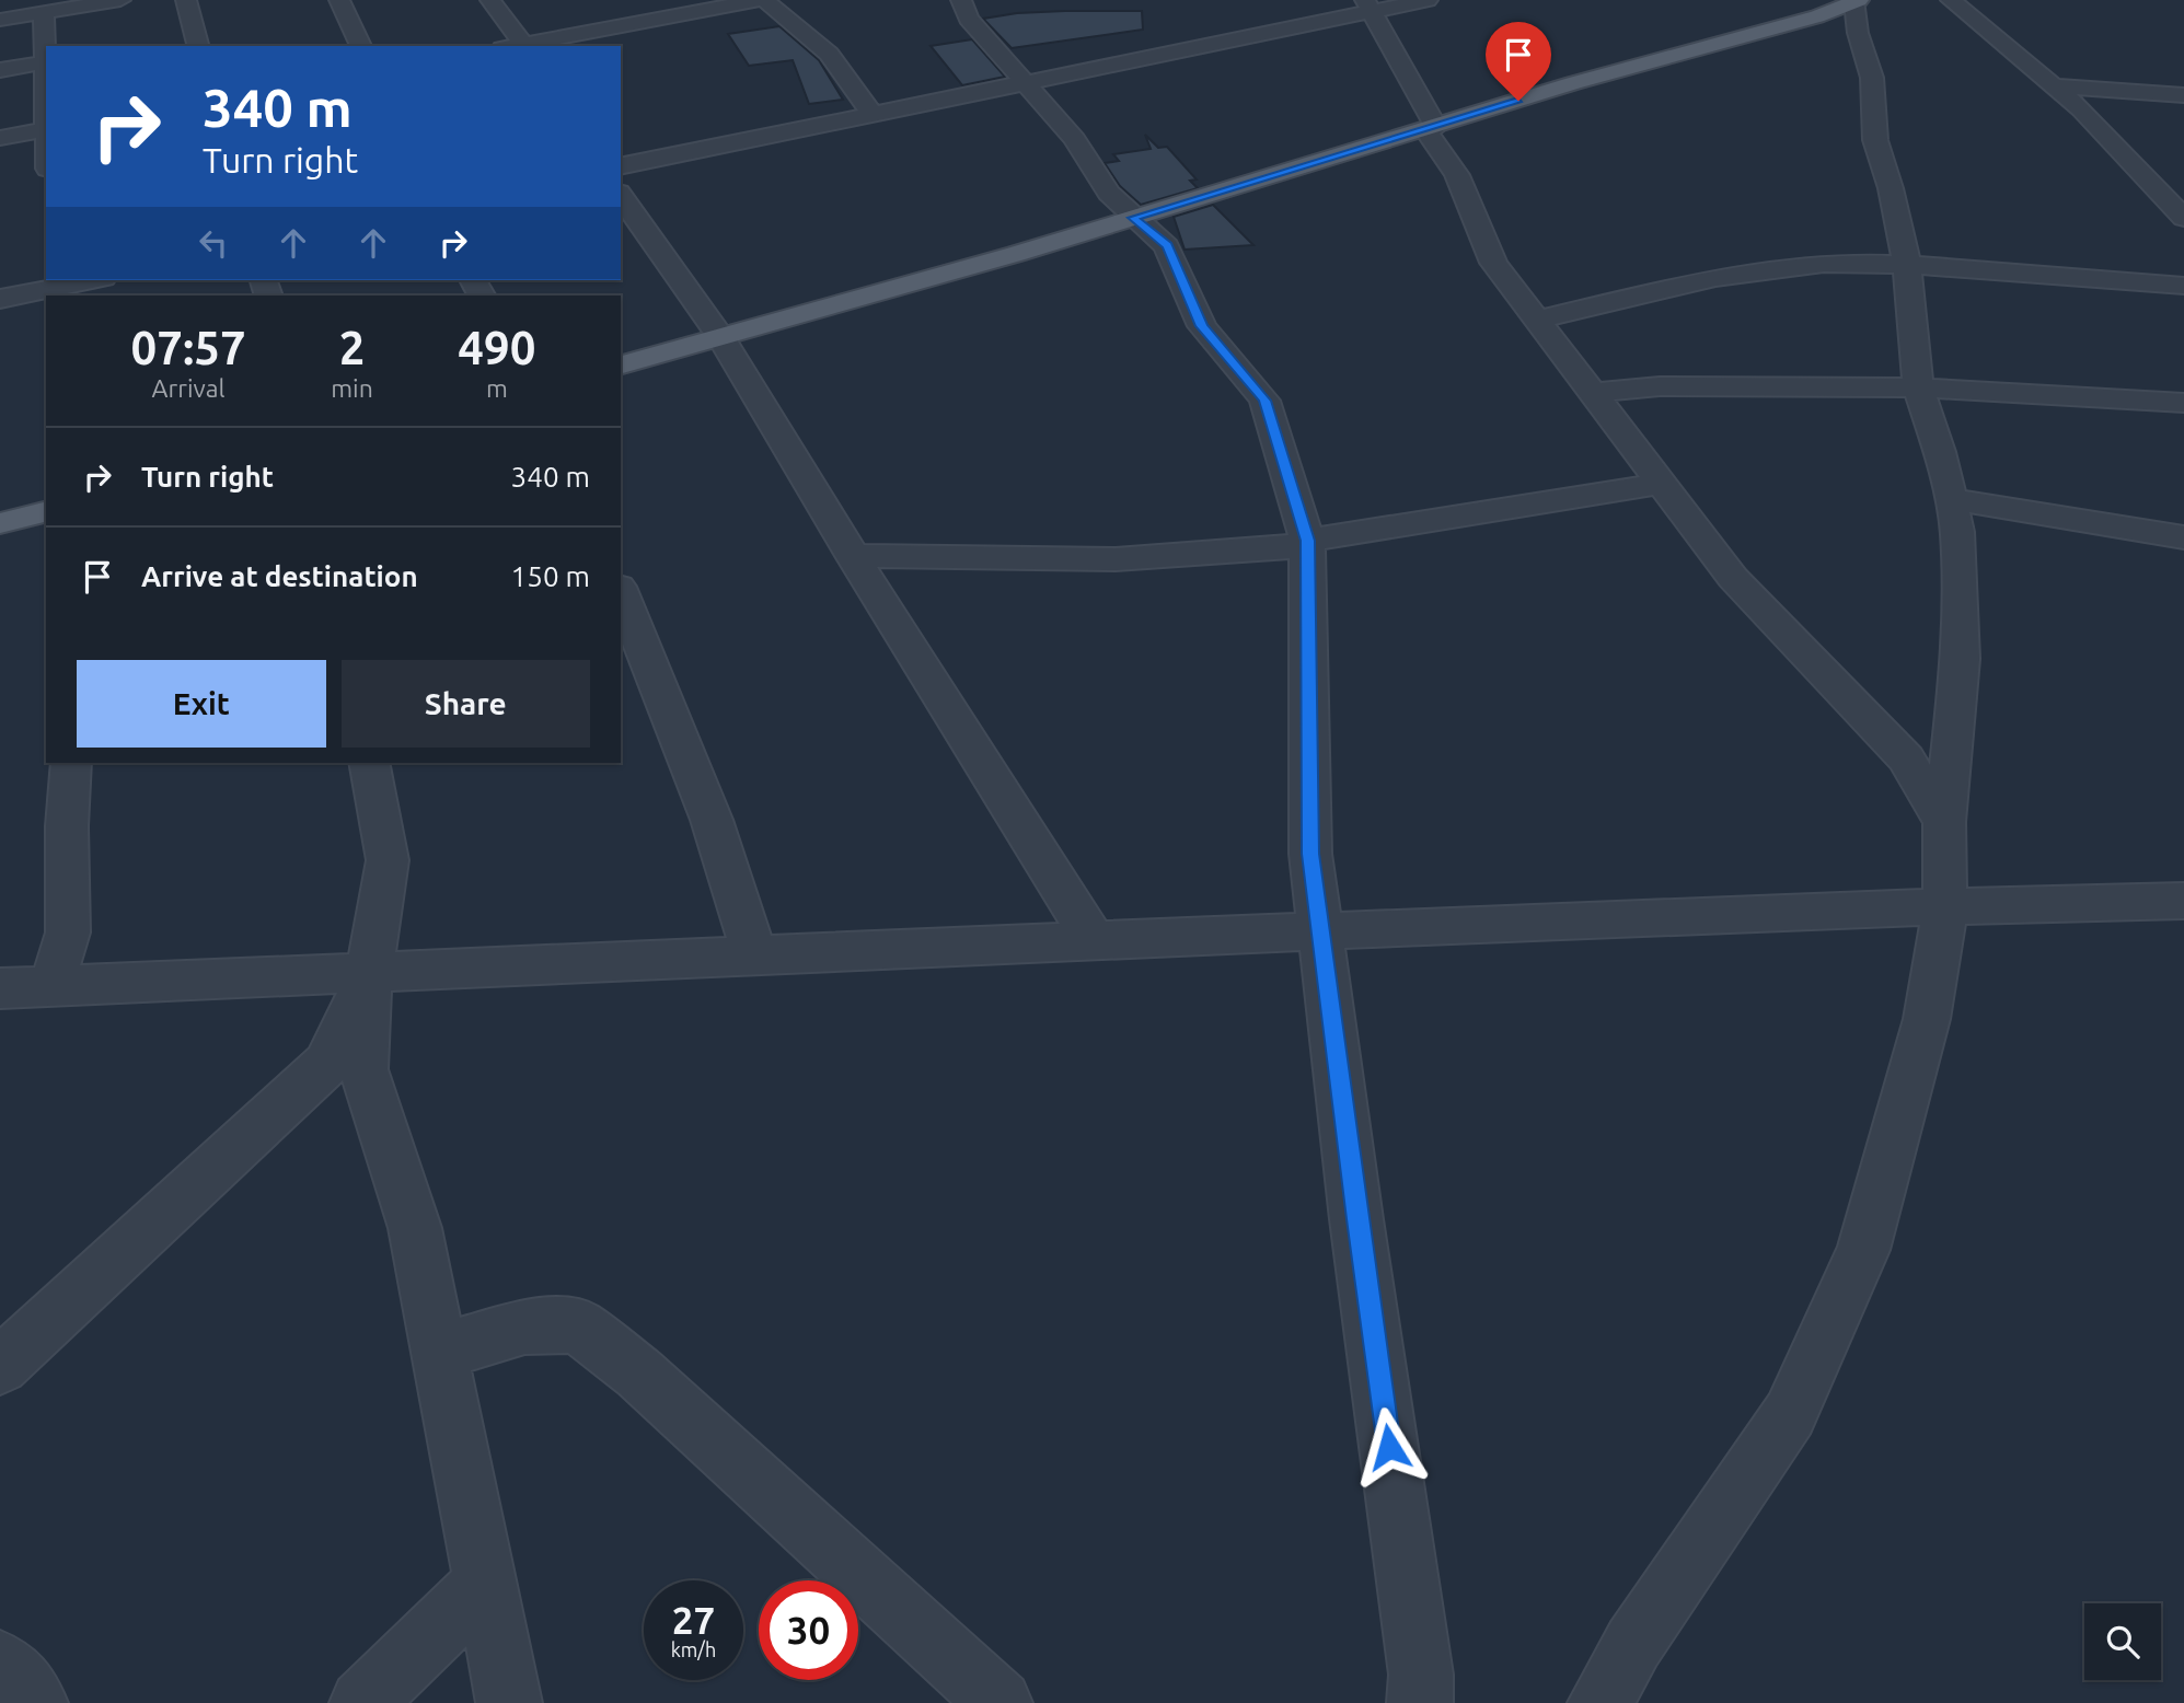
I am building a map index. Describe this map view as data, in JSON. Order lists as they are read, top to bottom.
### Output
{
  "page": {
    "turn": ["340 m", "Turn right"],
    "eta": [
      "07:57",
      "Arrival",
      "2",
      "min",
      "490",
      "m"
    ],
    "list": [
      {
        "name": "Turn right",
        "value": "340 m"
      },
      {
        "name": "Arrive at destination",
        "value": "150 m"
      }
    ],
    "buttons": ["Exit", "Share"],
    "speed": "27 km/h",
    "limit": "30"
  }
}
